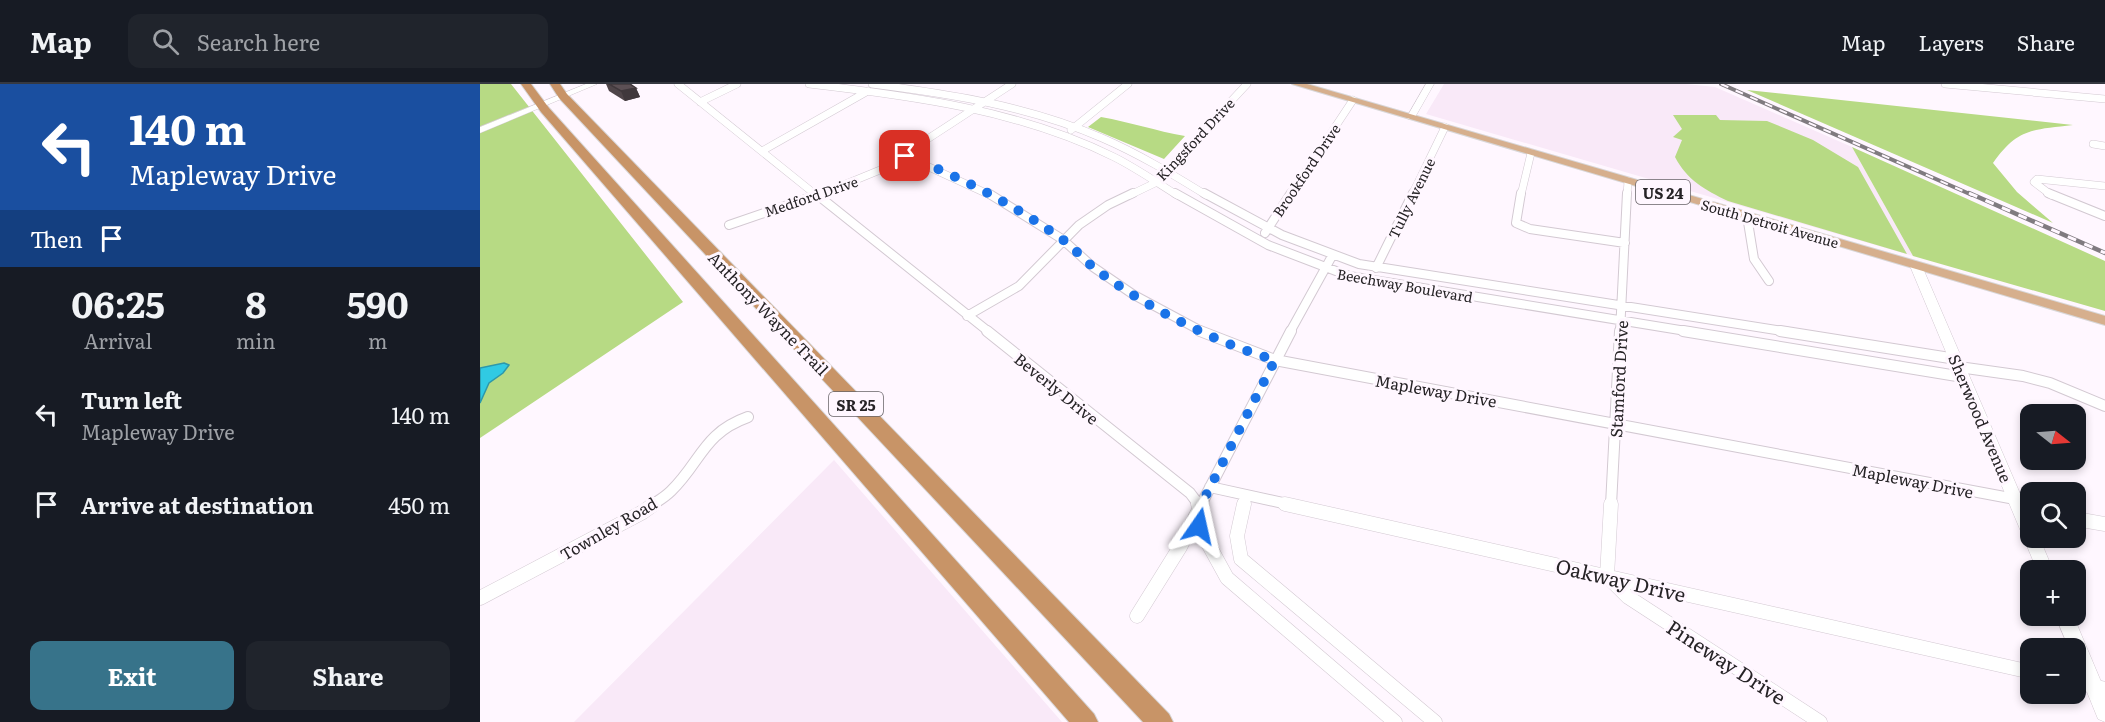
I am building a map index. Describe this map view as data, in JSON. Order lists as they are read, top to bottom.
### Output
{
  "streets": {
    "highway": ["Anthony Wayne Trail", "SR 25"],
    "main road": ["US 24", "South Detroit Avenue"],
    "street": [
      "Kingsford Drive",
      "Brookford Drive",
      "Medford Drive",
      "Tully Avenue",
      "Beechway Boulevard",
      "Stamford Drive",
      "Beverly Drive",
      "Mapleway Drive",
      "Sherwood Avenue",
      "Townley Road",
      "Oakway Drive",
      "Pineway Drive"
    ]
  },
  "crossings": [
    ["Kingsford Drive", "Beechway Boulevard"],
    ["Kingsford Drive", "Beverly Drive"],
    ["Kingsford Drive", "Mapleway Drive"],
    ["Brookford Drive", "South Detroit Avenue"],
    ["Brookford Drive", "Beechway Boulevard"],
    ["Medford Drive", "Beechway Boulevard"],
    ["Medford Drive", "Beverly Drive"],
    ["Medford Drive", "Mapleway Drive"],
    ["Tully Avenue", "South Detroit Avenue"],
    ["Tully Avenue", "Beechway Boulevard"],
    ["South Detroit Avenue", "Stamford Drive"],
    ["South Detroit Avenue", "Sherwood Avenue"],
    ["Beechway Boulevard", "Stamford Drive"],
    ["Beechway Boulevard", "Sherwood Avenue"],
    ["Stamford Drive", "Mapleway Drive"],
    ["Stamford Drive", "Oakway Drive"],
    ["Stamford Drive", "Pineway Drive"],
    ["Oakway Drive", "Pineway Drive"]
  ],
  "north": "right",
  "page": {
    "header": "Map",
    "search": "Search here",
    "nav": ["Map", "Layers", "Share"],
    "turn": ["140 m", "Mapleway Drive"],
    "then": "Then",
    "eta": [
      "06:25",
      "Arrival",
      "8",
      "min",
      "590",
      "m"
    ],
    "list": [
      {
        "name": "Turn left",
        "note": "Mapleway Drive",
        "value": "140 m"
      },
      {
        "name": "Arrive at destination",
        "value": "450 m"
      }
    ],
    "map_buttons": ["+", "−"],
    "buttons": ["Exit", "Share"]
  }
}
